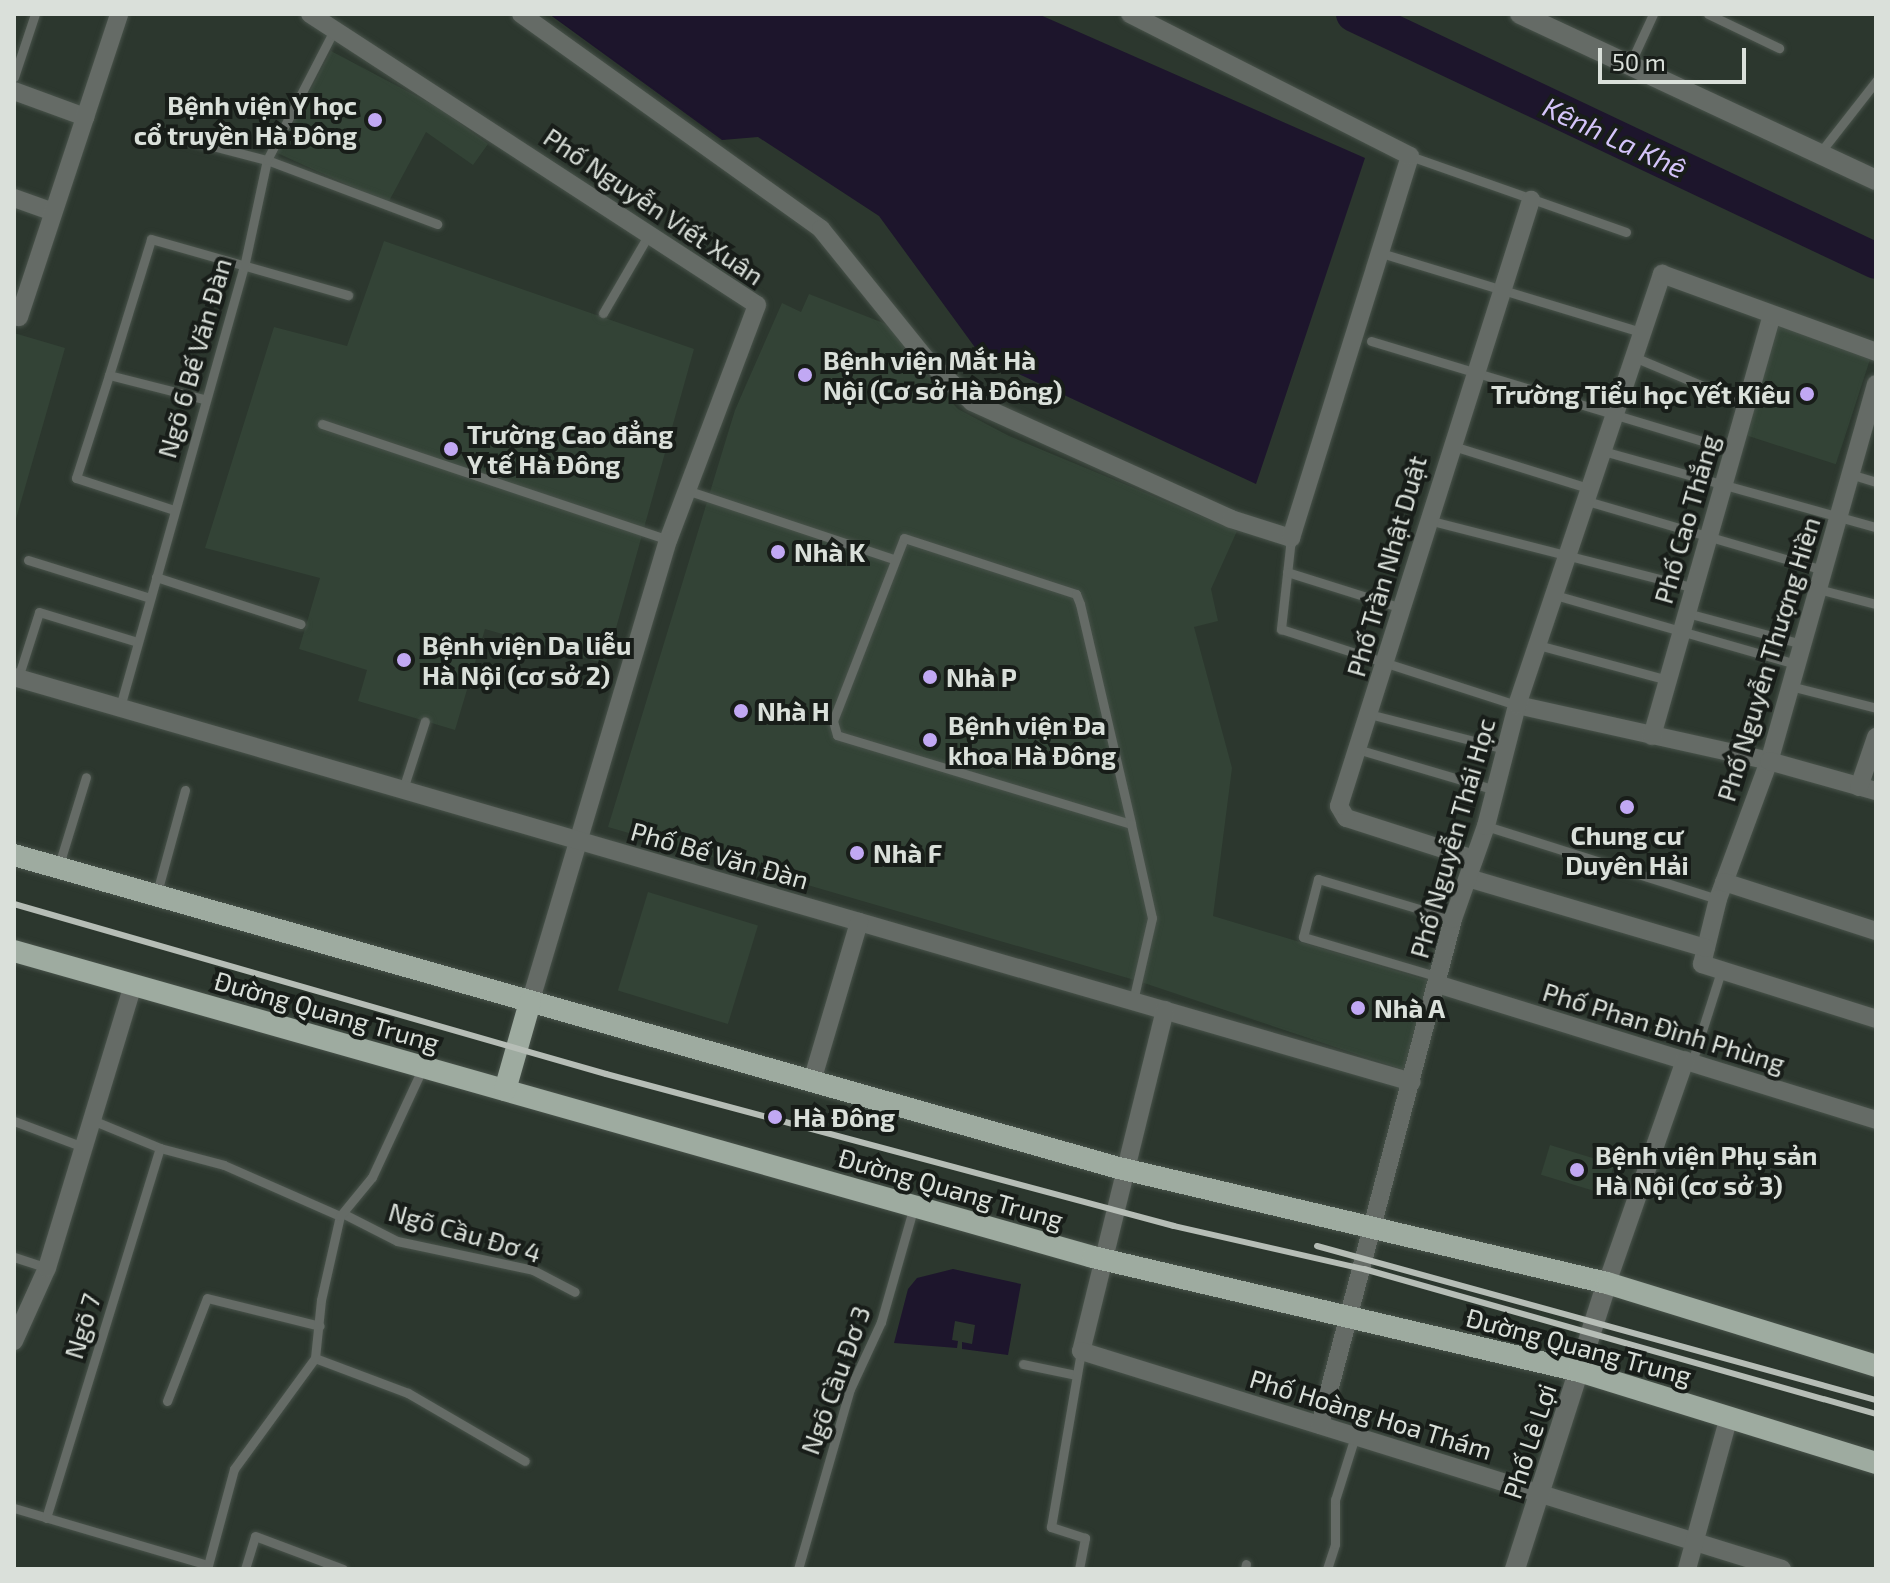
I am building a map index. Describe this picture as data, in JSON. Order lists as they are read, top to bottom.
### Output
{
  "streets": {
    "highway": ["Đường Quang Trung"],
    "street": [
      "Phố Nguyễn Viết Xuân",
      "Phố Cao Thắng",
      "Phố Trần Nhật Duật",
      "Phố Nguyễn Thượng Hiền",
      "Phố Nguyễn Thái Học",
      "Phố Bế Văn Đàn",
      "Phố Phan Đình Phùng",
      "Phố Hoàng Hoa Thám",
      "Phố Lê Lợi"
    ],
    "lane": [
      "Ngõ 6 Bế Văn Đàn",
      "Ngõ Cầu Đơ 4",
      "Ngõ 7",
      "Ngõ Cầu Đơ 3"
    ]
  },
  "crossings": [
    ["Phố Nguyễn Viết Xuân", "Ngõ 6 Bế Văn Đàn"],
    ["Phố Nguyễn Viết Xuân", "Phố Bế Văn Đàn"],
    ["Ngõ 6 Bế Văn Đàn", "Phố Bế Văn Đàn"],
    ["Phố Cao Thắng", "Phố Nguyễn Thái Học"],
    ["Phố Trần Nhật Duật", "Phố Nguyễn Thái Học"],
    ["Phố Nguyễn Thái Học", "Phố Bế Văn Đàn"],
    ["Phố Nguyễn Thái Học", "Đường Quang Trung"],
    ["Phố Nguyễn Thái Học", "Phố Phan Đình Phùng"],
    ["Phố Nguyễn Thái Học", "Phố Hoàng Hoa Thám"],
    ["Đường Quang Trung", "Ngõ Cầu Đơ 4"],
    ["Đường Quang Trung", "Ngõ Cầu Đơ 3"],
    ["Đường Quang Trung", "Phố Lê Lợi"],
    ["Phố Hoàng Hoa Thám", "Phố Lê Lợi"]
  ],
  "water": ["Kênh La Khê"],
  "places": [
    "Bệnh viện Y học cổ truyền Hà Đông",
    "Bệnh viện Mắt Hà Nội (Cơ sở Hà Đông)",
    "Trường Tiểu học Yết Kiêu",
    "Trường Cao đẳng Y tế Hà Đông",
    "Nhà K",
    "Bệnh viện Da liễu Hà Nội (cơ sở 2)",
    "Nhà P",
    "Nhà H",
    "Bệnh viện Đa khoa Hà Đông",
    "Chung cư Duyên Hải",
    "Nhà F",
    "Nhà A",
    "Hà Đông",
    "Bệnh viện Phụ sản Hà Nội (cơ sở 3)"
  ],
  "scale_bar": "50 m"
}
